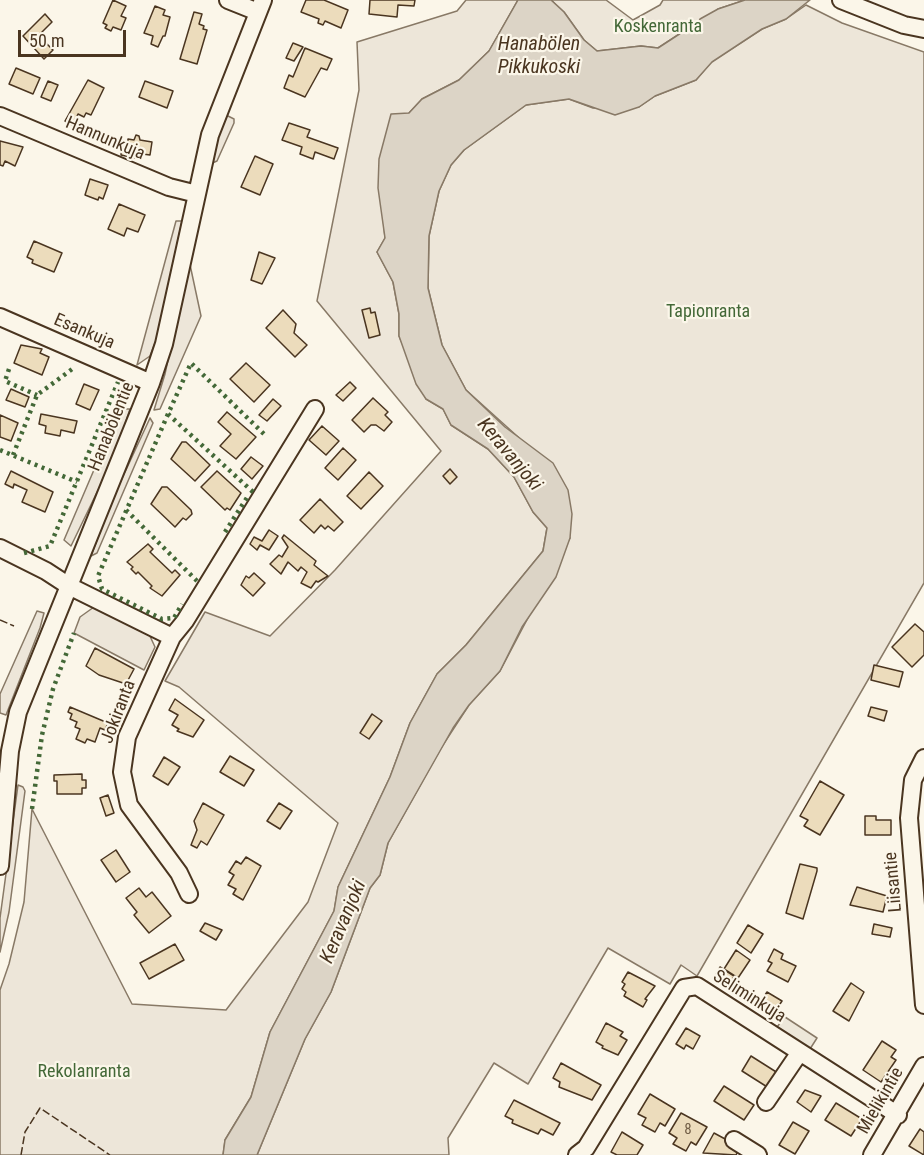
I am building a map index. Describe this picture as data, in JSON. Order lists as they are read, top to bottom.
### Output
{
  "streets": {
    "street": [
      "Hannunkuja",
      "Esankuja",
      "Hanabölentie",
      "Jokiranta",
      "Liisantie",
      "Seliminkuja",
      "Mielikintie"
    ]
  },
  "crossings": [
    ["Hannunkuja", "Hanabölentie"],
    ["Esankuja", "Hanabölentie"],
    ["Seliminkuja", "Mielikintie"]
  ],
  "water": ["Hanabölen Pikkukoski", "Keravanjoki"],
  "parks": ["Koskenranta", "Tapionranta", "Rekolanranta"],
  "house_numbers": ["8"],
  "scale_bar": "50 m"
}
